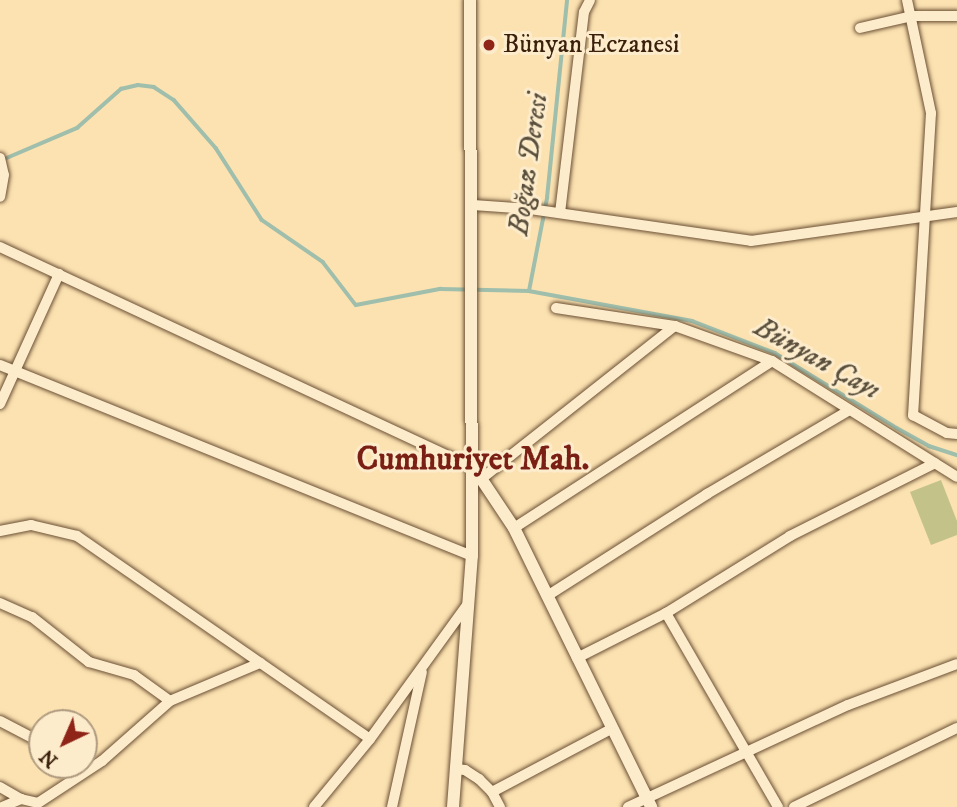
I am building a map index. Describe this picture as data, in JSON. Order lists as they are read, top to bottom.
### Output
{
  "districts": ["Cumhuriyet Mah."],
  "water": ["Boğaz Deresi", "Bünyan Çayı"],
  "places": ["Bünyan Eczanesi"],
  "north": "bottom left"
}
